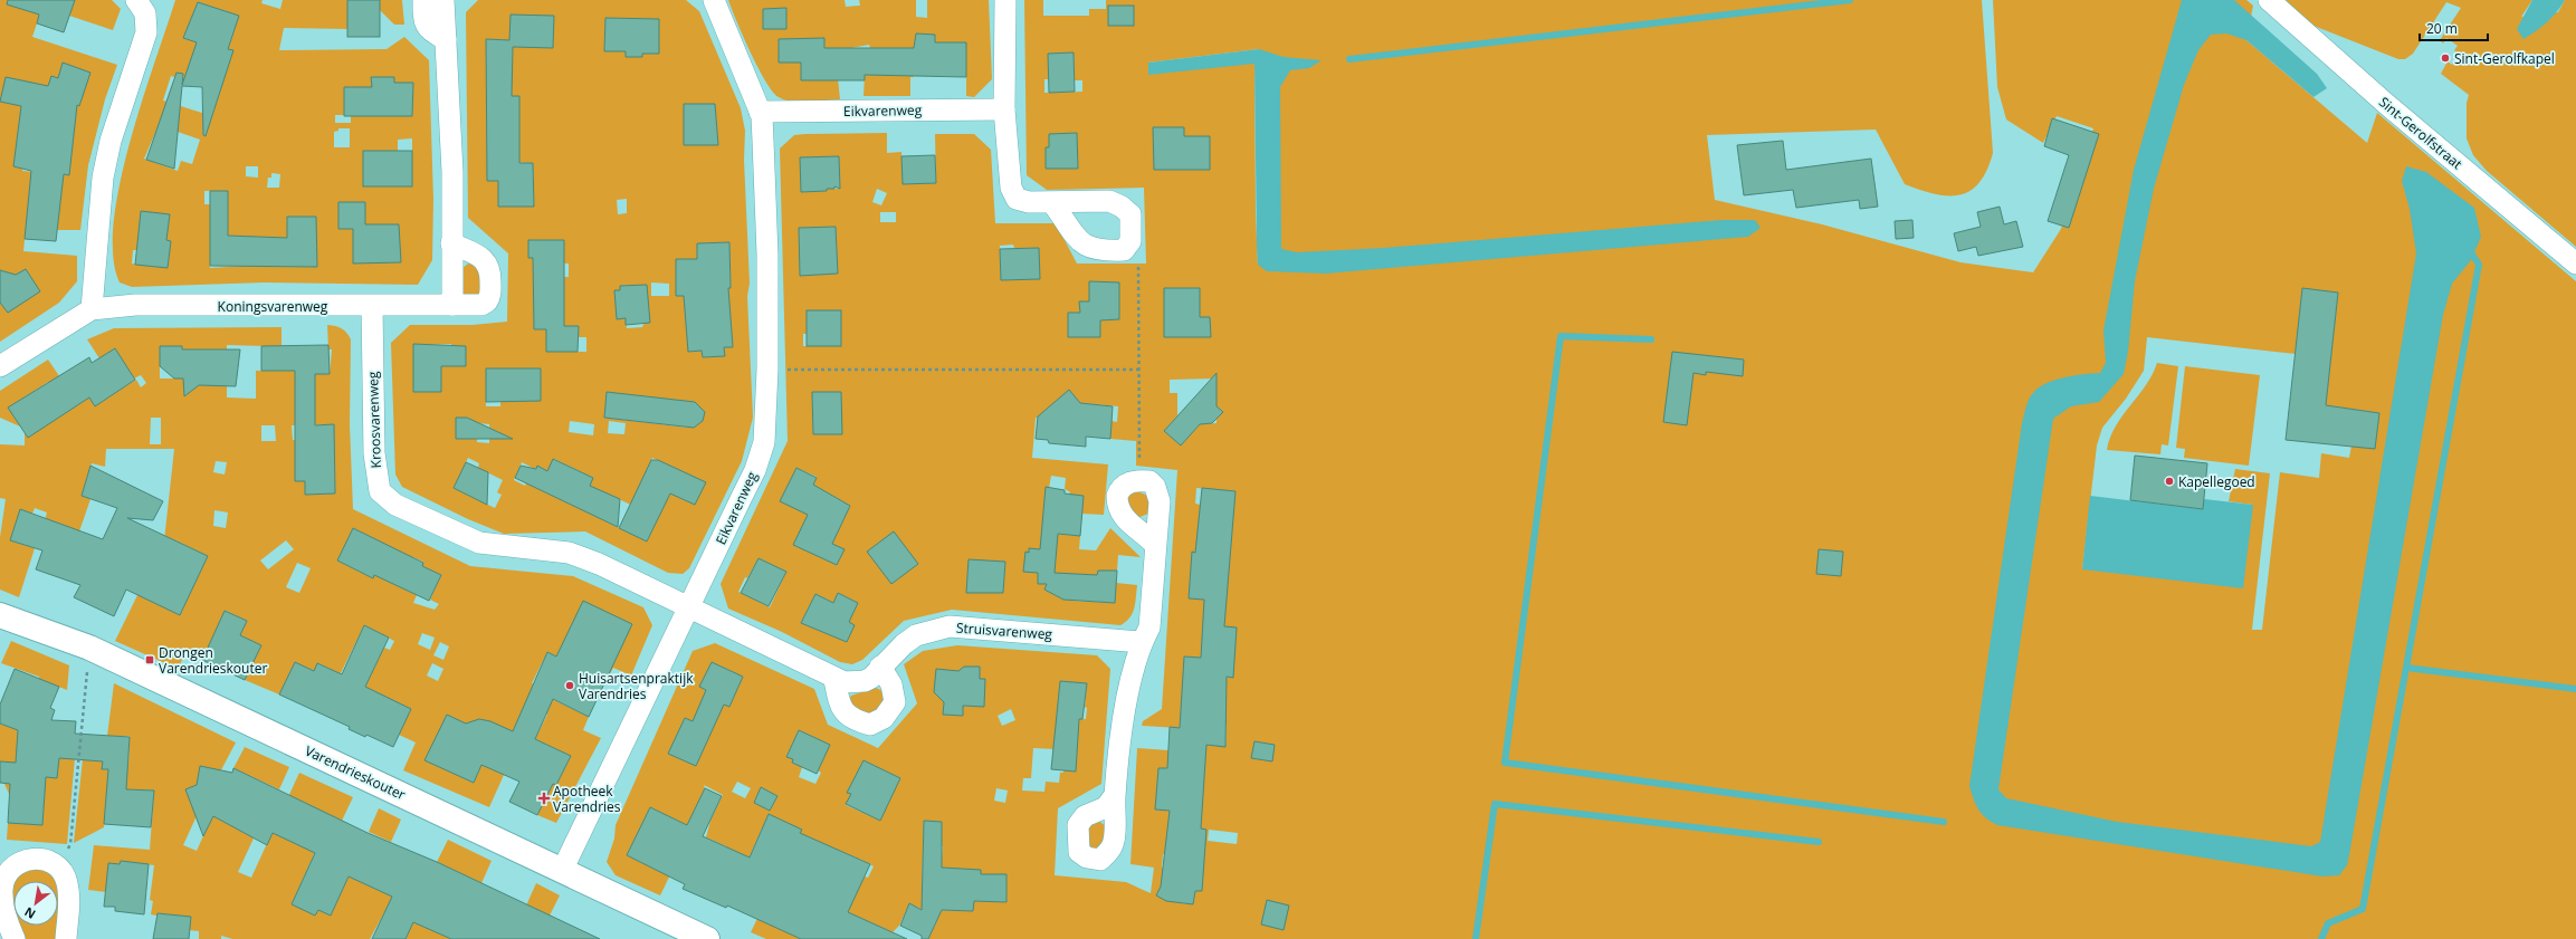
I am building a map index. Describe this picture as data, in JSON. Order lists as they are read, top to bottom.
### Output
{
  "streets": {
    "street": [
      "Eikvarenweg",
      "Sint-Gerolfstraat",
      "Koningsvarenweg",
      "Kroosvarenweg",
      "Struisvarenweg",
      "Varendrieskouter"
    ]
  },
  "crossings": [
    ["Eikvarenweg", "Kroosvarenweg"],
    ["Eikvarenweg", "Struisvarenweg"],
    ["Eikvarenweg", "Varendrieskouter"],
    ["Koningsvarenweg", "Kroosvarenweg"],
    ["Kroosvarenweg", "Struisvarenweg"]
  ],
  "places": {
    "other": ["Sint-Gerolfkapel", "Kapellegoed", "Huisartsenpraktijk Varendries"],
    "transit": ["Drongen Varendrieskouter"],
    "health": ["Apotheek Varendries"]
  },
  "scale_bar": "20 m",
  "north": "bottom left"
}
